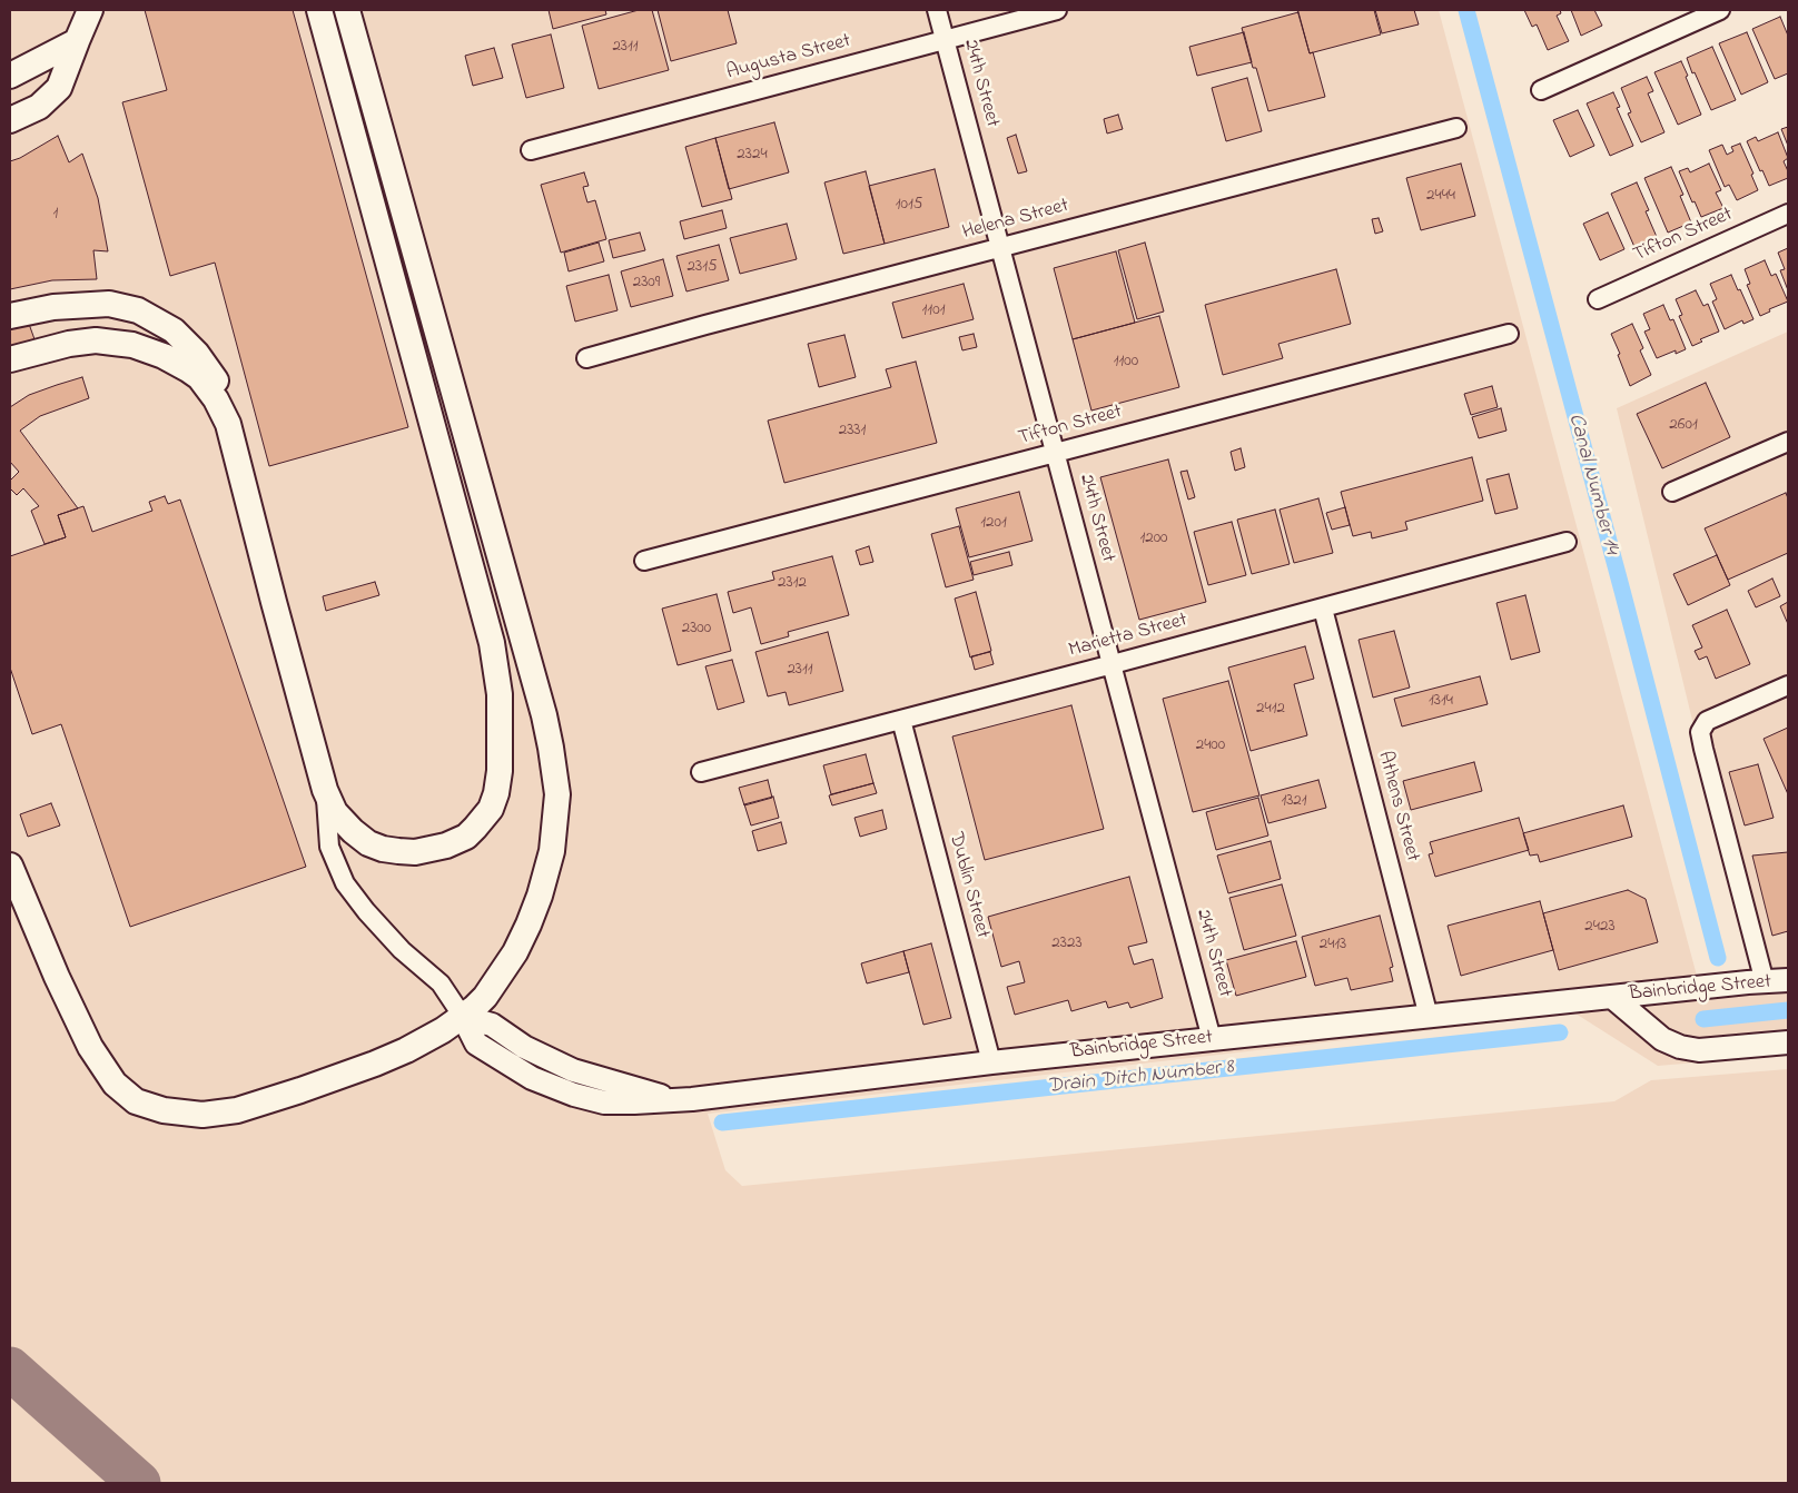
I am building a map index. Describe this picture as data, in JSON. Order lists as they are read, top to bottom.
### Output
{
  "streets": {
    "street": [
      "Augusta Street",
      "24th Street",
      "Helena Street",
      "Tifton Street",
      "Marietta Street",
      "Athens Street",
      "Dublin Street",
      "Bainbridge Street"
    ]
  },
  "crossings": [
    ["Augusta Street", "24th Street"],
    ["24th Street", "Helena Street"],
    ["24th Street", "Tifton Street"],
    ["24th Street", "Marietta Street"],
    ["24th Street", "Bainbridge Street"],
    ["Marietta Street", "Athens Street"],
    ["Marietta Street", "Dublin Street"],
    ["Athens Street", "Bainbridge Street"],
    ["Dublin Street", "Bainbridge Street"]
  ],
  "water": ["Canal Number 14", "Drain Ditch Number 8"],
  "house_numbers": [
    "2311",
    "2324",
    "2444",
    "1015",
    "1",
    "2315",
    "2309",
    "1101",
    "1100",
    "2601",
    "2331",
    "1201",
    "1200",
    "2312",
    "2300",
    "2311",
    "1314",
    "2412",
    "2400",
    "1321",
    "2423",
    "2323",
    "2413"
  ]
}
